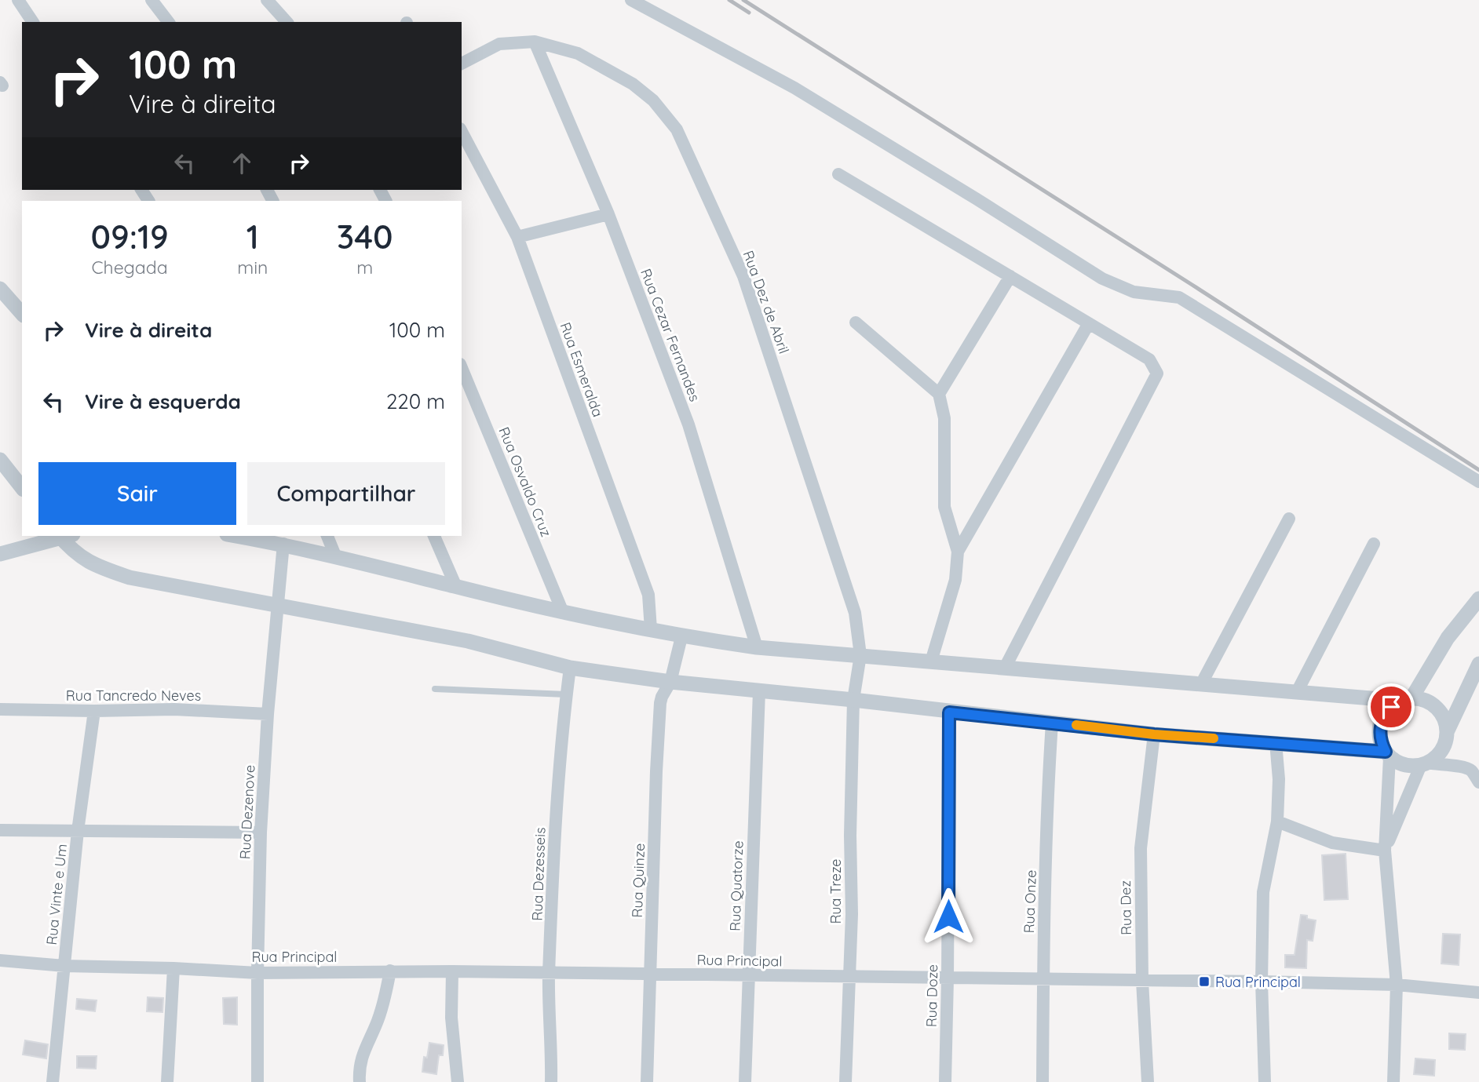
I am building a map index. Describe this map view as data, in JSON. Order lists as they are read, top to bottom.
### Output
{
  "streets": {
    "street": [
      "Rua Dez de Abril",
      "Rua Cezar Fernandes",
      "Rua Esmeralda",
      "Rua Osvaldo Cruz",
      "Rua Tancredo Neves",
      "Rua Dezenove",
      "Rua Dezesseis",
      "Rua Quinze",
      "Rua Quatorze",
      "Rua Treze",
      "Rua Vinte e Um",
      "Rua Onze",
      "Rua Dez",
      "Rua Principal",
      "Rua Doze"
    ]
  },
  "crossings": [
    ["Rua Dez de Abril", "Rua Cezar Fernandes"],
    ["Rua Dez de Abril", "Rua Treze"],
    ["Rua Tancredo Neves", "Rua Dezenove"],
    ["Rua Tancredo Neves", "Rua Vinte e Um"],
    ["Rua Dezenove", "Rua Principal"],
    ["Rua Dezesseis", "Rua Principal"],
    ["Rua Quinze", "Rua Principal"],
    ["Rua Quatorze", "Rua Principal"],
    ["Rua Treze", "Rua Principal"],
    ["Rua Vinte e Um", "Rua Principal"],
    ["Rua Onze", "Rua Principal"],
    ["Rua Dez", "Rua Principal"],
    ["Rua Principal", "Rua Doze"]
  ],
  "places": {
    "transit": ["Rua Principal"]
  },
  "page": {
    "turn": ["100 m", "Vire à direita"],
    "eta": [
      "09:19",
      "Chegada",
      "1",
      "min",
      "340",
      "m"
    ],
    "list": [
      {
        "name": "Vire à direita",
        "value": "100 m"
      },
      {
        "name": "Vire à esquerda",
        "value": "220 m"
      }
    ],
    "buttons": ["Sair", "Compartilhar"]
  }
}
